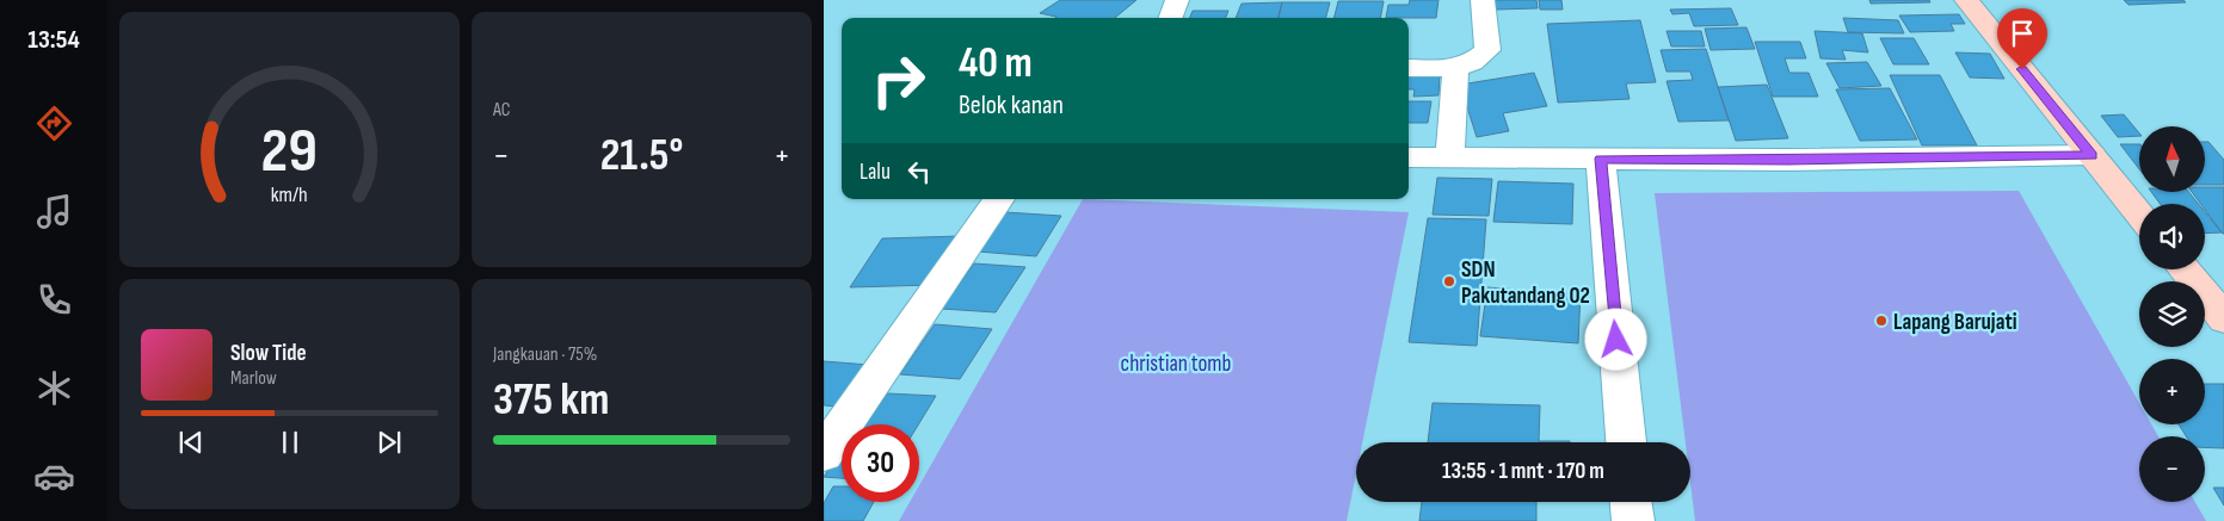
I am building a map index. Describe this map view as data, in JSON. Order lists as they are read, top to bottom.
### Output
{
  "parks": ["christian tomb"],
  "places": ["SDN Pakutandang 02", "Lapang Barujati"],
  "north": "top",
  "page": {
    "tabs": "13:54",
    "tile": [
      "AC",
      ["Jangkauan · 75%", "375 km"]
    ],
    "turn": ["40 m", "Belok kanan"],
    "map_buttons": ["+", "−"],
    "heat": ["−", "21.5°", "+"],
    "then": "Lalu",
    "song": ["Slow Tide", "Marlow"],
    "limit": "30",
    "trip": "13:55 · 1 mnt · 170 m",
    "gauge": ["29", "km/h"]
  }
}
